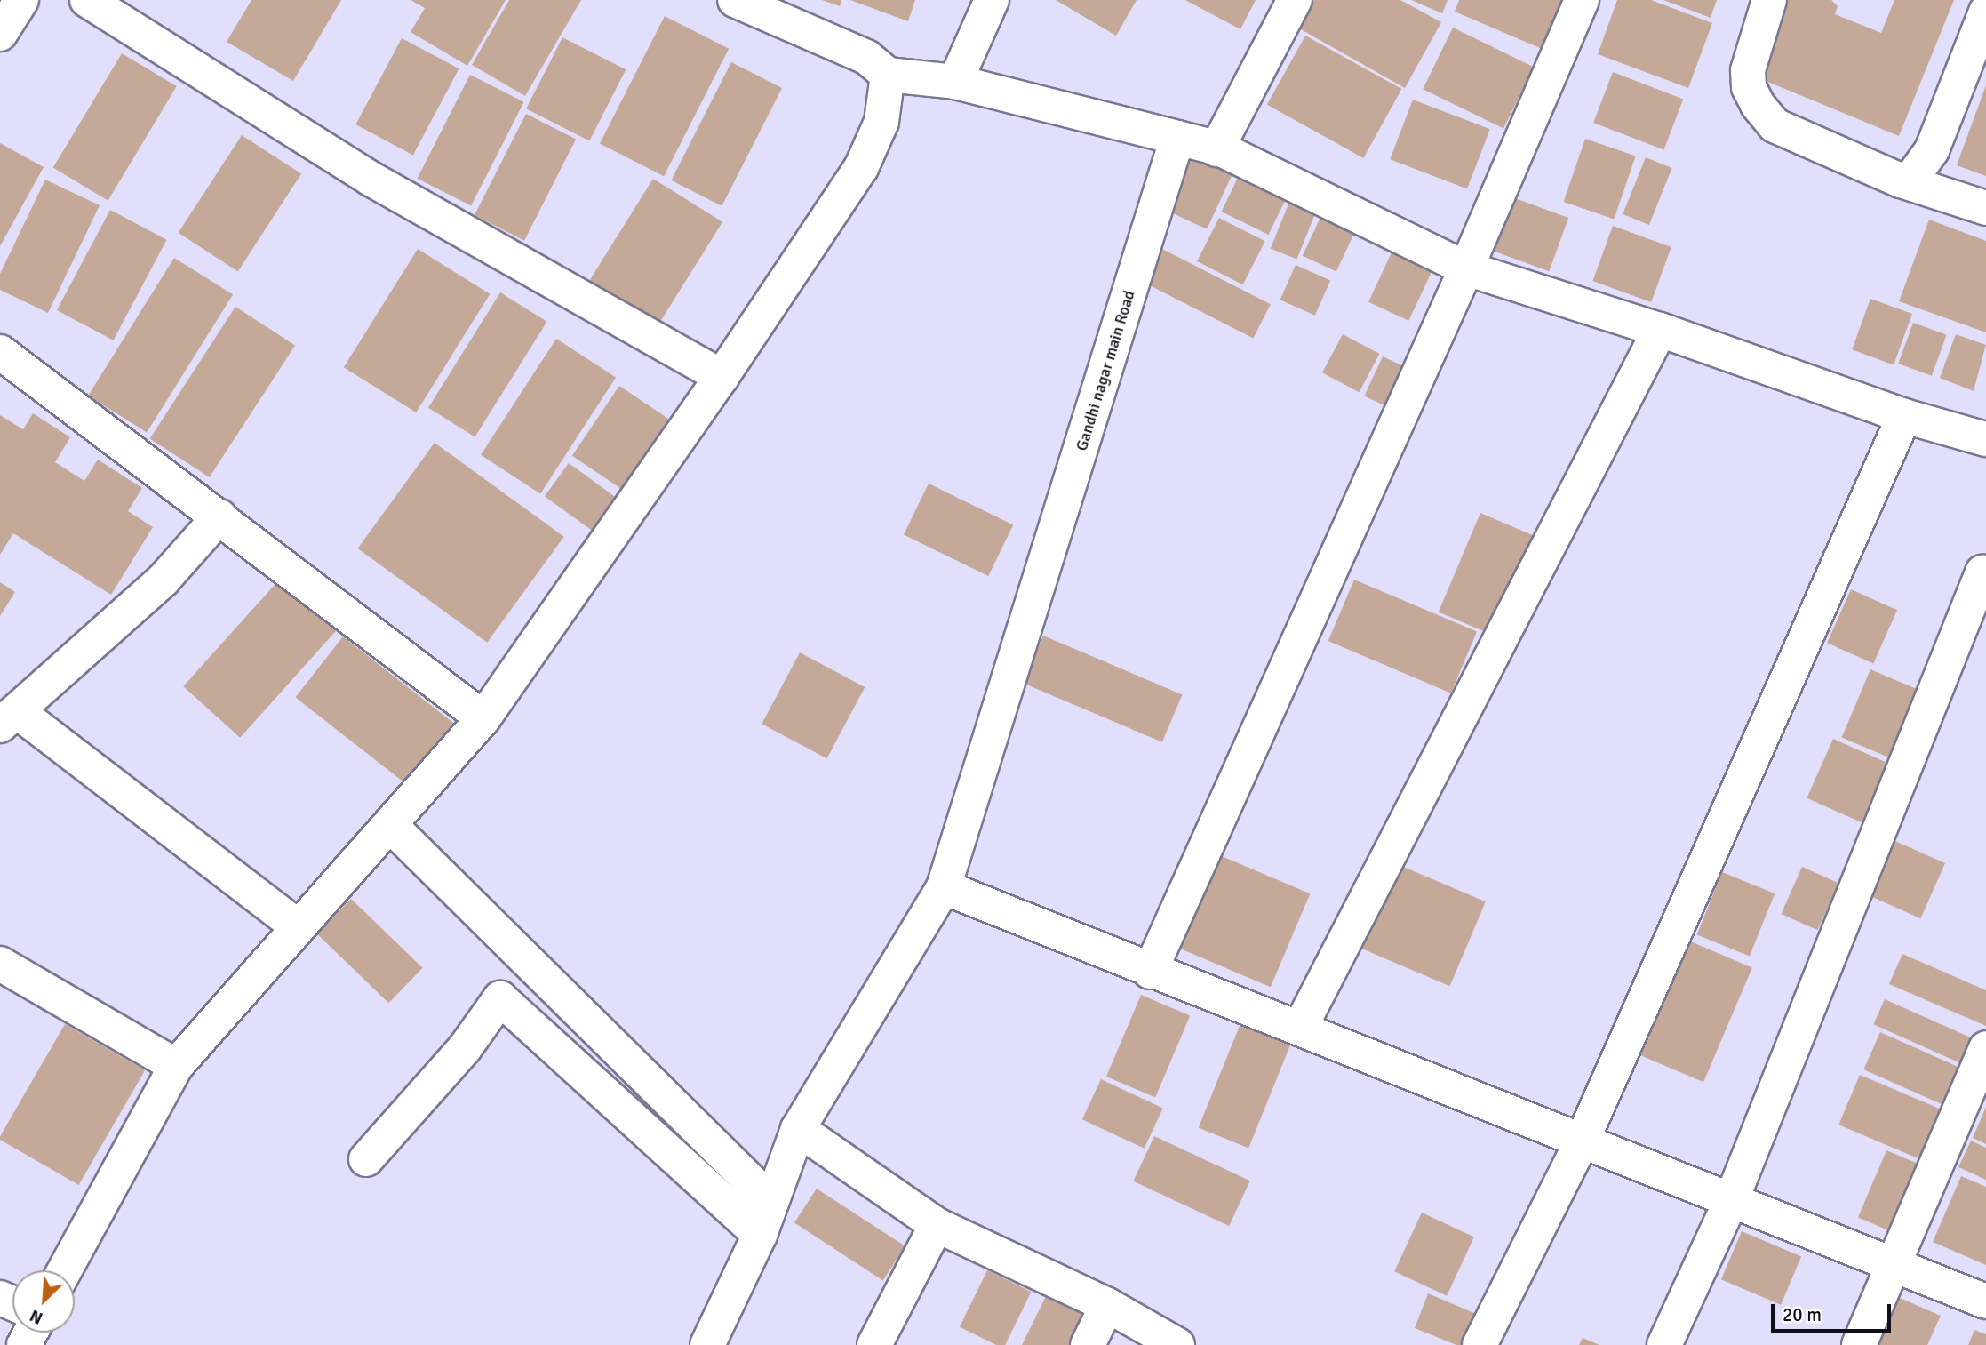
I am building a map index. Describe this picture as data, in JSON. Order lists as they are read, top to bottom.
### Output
{
  "streets": {
    "street": ["Gandhi nagar main Road"]
  },
  "scale_bar": "20 m",
  "north": "bottom left"
}
